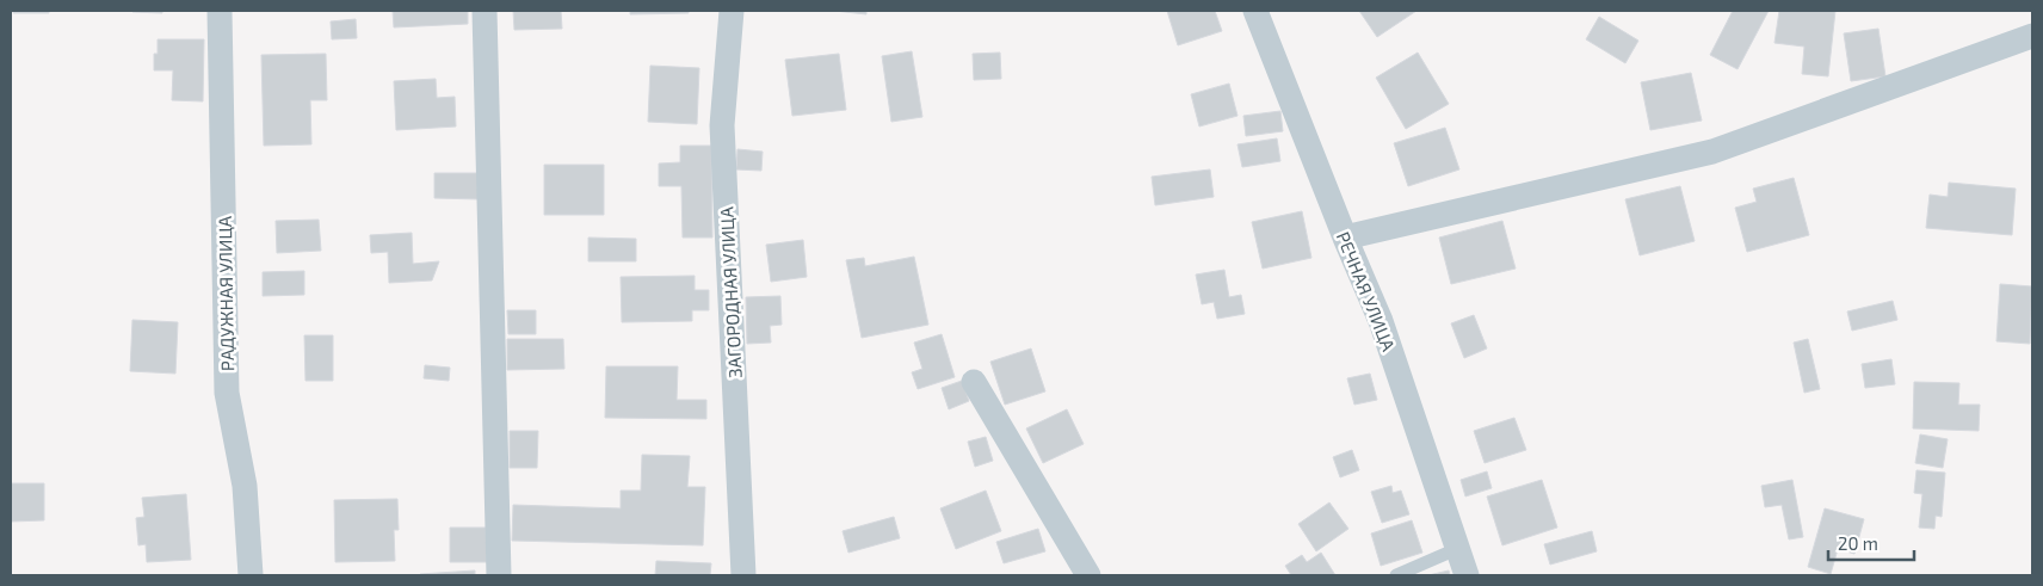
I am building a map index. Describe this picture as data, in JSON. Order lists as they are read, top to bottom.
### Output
{
  "streets": {
    "street": ["РЕЧНАЯ УЛИЦА", "ЗАГОРОДНАЯ УЛИЦА", "РАДУЖНАЯ УЛИЦА"]
  },
  "scale_bar": "20 m"
}
